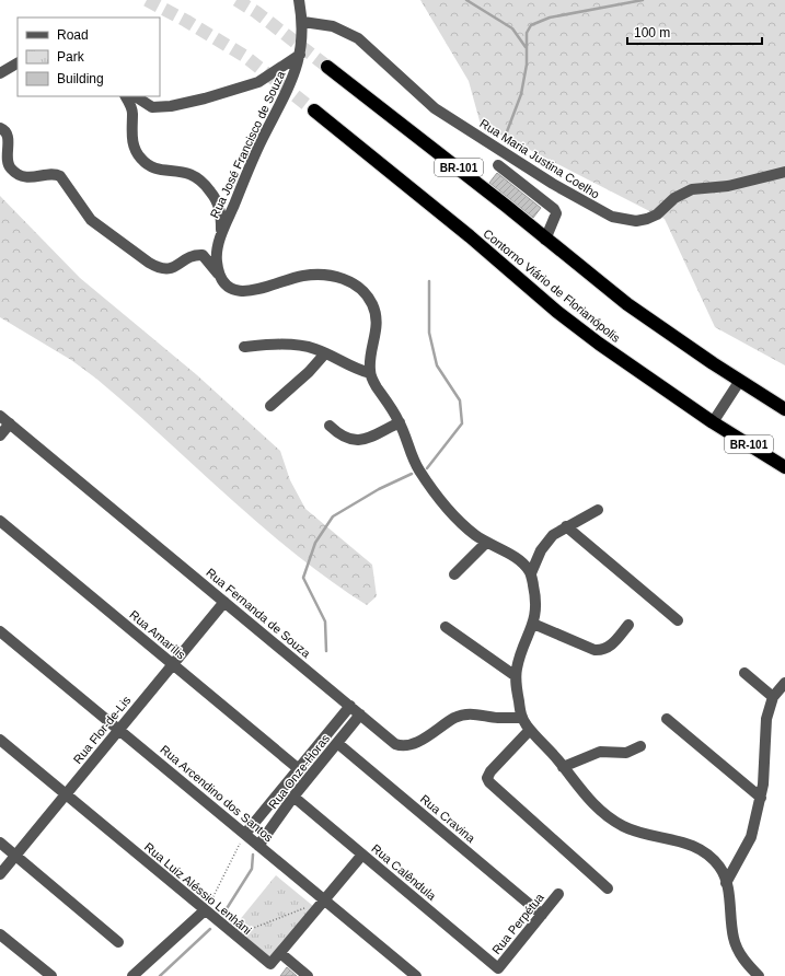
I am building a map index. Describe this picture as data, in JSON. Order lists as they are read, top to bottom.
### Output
{
  "streets": {
    "highway": ["BR-101", "Contorno Viário de Florianópolis"],
    "street": [
      "Rua José Francisco de Souza",
      "Rua Maria Justina Coelho",
      "Rua Fernanda de Souza",
      "Rua Amarílis",
      "Rua Flor-de-Lis",
      "Rua Onze-Horas",
      "Rua Arcendino dos Santos",
      "Rua Cravina",
      "Rua Calêndula",
      "Rua Luiz Aléssio Lenhâni",
      "Rua Perpétua"
    ]
  },
  "crossings": [
    ["Rua José Francisco de Souza", "Rua Maria Justina Coelho"],
    ["Rua Fernanda de Souza", "Rua Flor-de-Lis"],
    ["Rua Fernanda de Souza", "Rua Onze-Horas"],
    ["Rua Amarílis", "Rua Flor-de-Lis"],
    ["Rua Amarílis", "Rua Onze-Horas"],
    ["Rua Flor-de-Lis", "Rua Arcendino dos Santos"],
    ["Rua Flor-de-Lis", "Rua Luiz Aléssio Lenhâni"],
    ["Rua Onze-Horas", "Rua Arcendino dos Santos"],
    ["Rua Onze-Horas", "Rua Cravina"],
    ["Rua Onze-Horas", "Rua Calêndula"],
    ["Rua Arcendino dos Santos", "Rua Luiz Aléssio Lenhâni"],
    ["Rua Cravina", "Rua Perpétua"],
    ["Rua Calêndula", "Rua Luiz Aléssio Lenhâni"],
    ["Rua Calêndula", "Rua Perpétua"]
  ],
  "legend": ["Road", "Park", "Building"],
  "scale_bar": "100 m"
}
